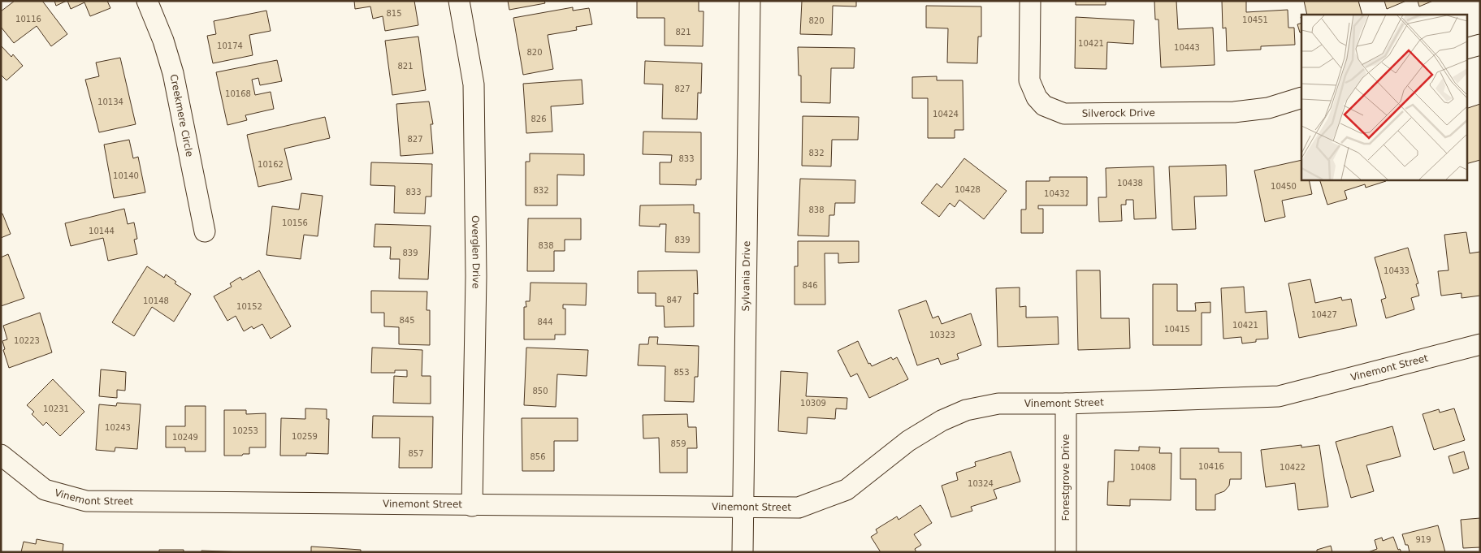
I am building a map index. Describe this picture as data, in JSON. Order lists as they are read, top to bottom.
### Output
{
  "streets": {
    "street": [
      "Silverock Drive",
      "Creekmere Circle",
      "Overglen Drive",
      "Sylvania Drive",
      "Vinemont Street",
      "Forestgrove Drive"
    ]
  },
  "crossings": [
    ["Overglen Drive", "Vinemont Street"],
    ["Sylvania Drive", "Vinemont Street"],
    ["Vinemont Street", "Forestgrove Drive"]
  ],
  "house_numbers": [
    "815",
    "10116",
    "10451",
    "820",
    "821",
    "10421",
    "10174",
    "10443",
    "820",
    "821",
    "827",
    "10168",
    "10134",
    "10424",
    "826",
    "827",
    "832",
    "833",
    "10162",
    "10140",
    "10438",
    "10450",
    "10428",
    "832",
    "833",
    "10432",
    "838",
    "10156",
    "10144",
    "839",
    "838",
    "839",
    "10433",
    "846",
    "847",
    "10148",
    "10152",
    "10427",
    "845",
    "844",
    "10421",
    "10415",
    "10323",
    "10223",
    "853",
    "850",
    "10309",
    "10231",
    "10243",
    "10253",
    "10259",
    "10249",
    "859",
    "857",
    "856",
    "10416",
    "10408",
    "10422",
    "10324",
    "919"
  ]
}
